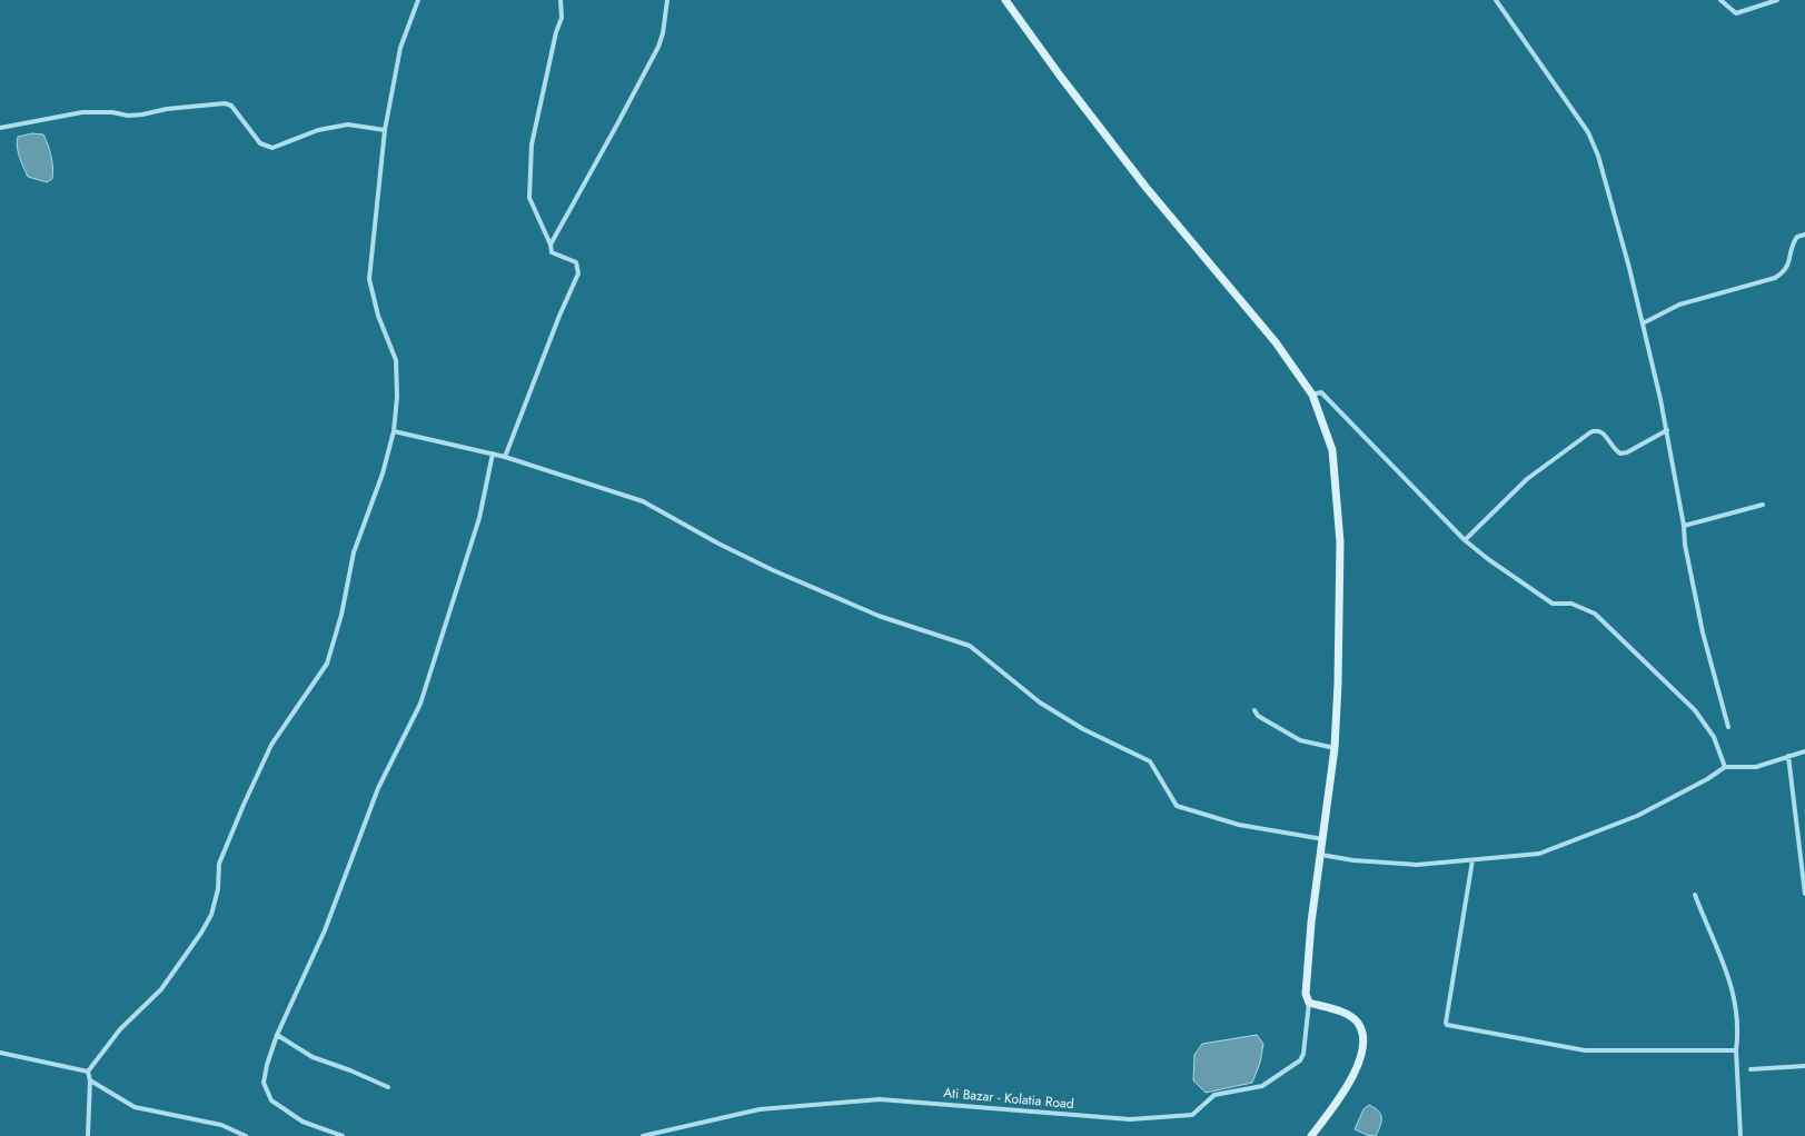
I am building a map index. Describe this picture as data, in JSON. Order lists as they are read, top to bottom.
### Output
{
  "streets": {
    "street": ["Ati Bazar - Kolatia Road"]
  }
}
